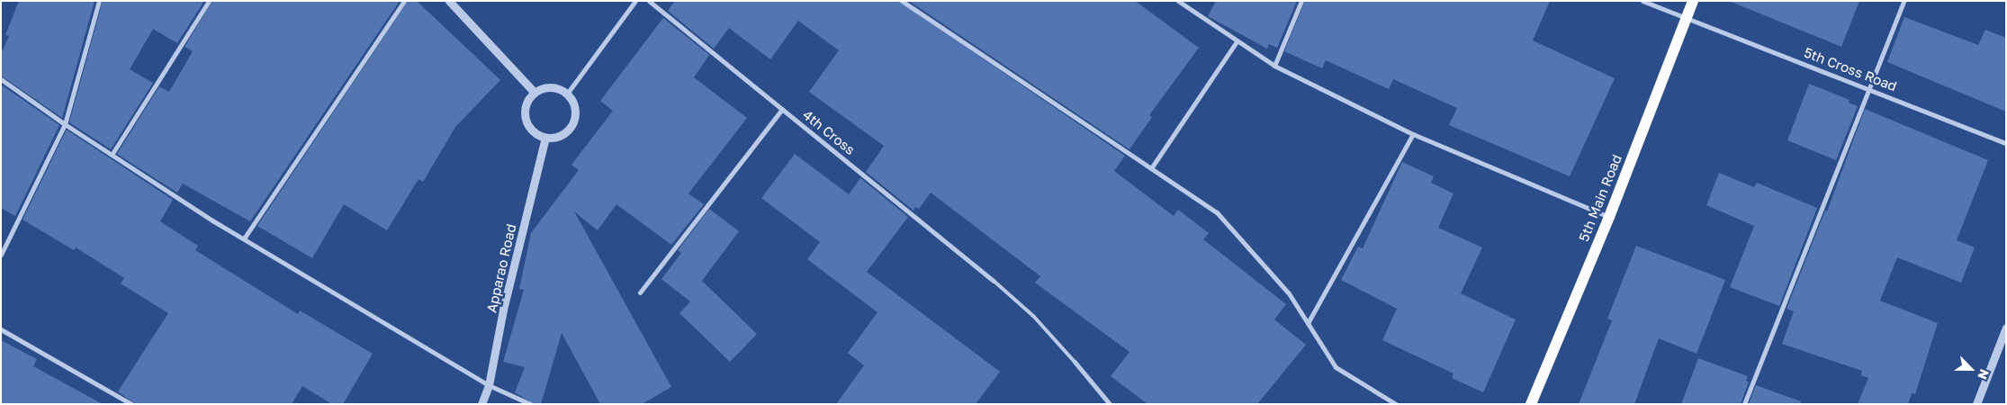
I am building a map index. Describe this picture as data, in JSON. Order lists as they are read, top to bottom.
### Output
{
  "streets": {
    "main road": ["5th Main Road"],
    "street": ["5th Cross Road", "4th Cross", "Apparao Road"]
  },
  "crossings": [
    ["5th Cross Road", "5th Main Road"]
  ],
  "north": "bottom right"
}
